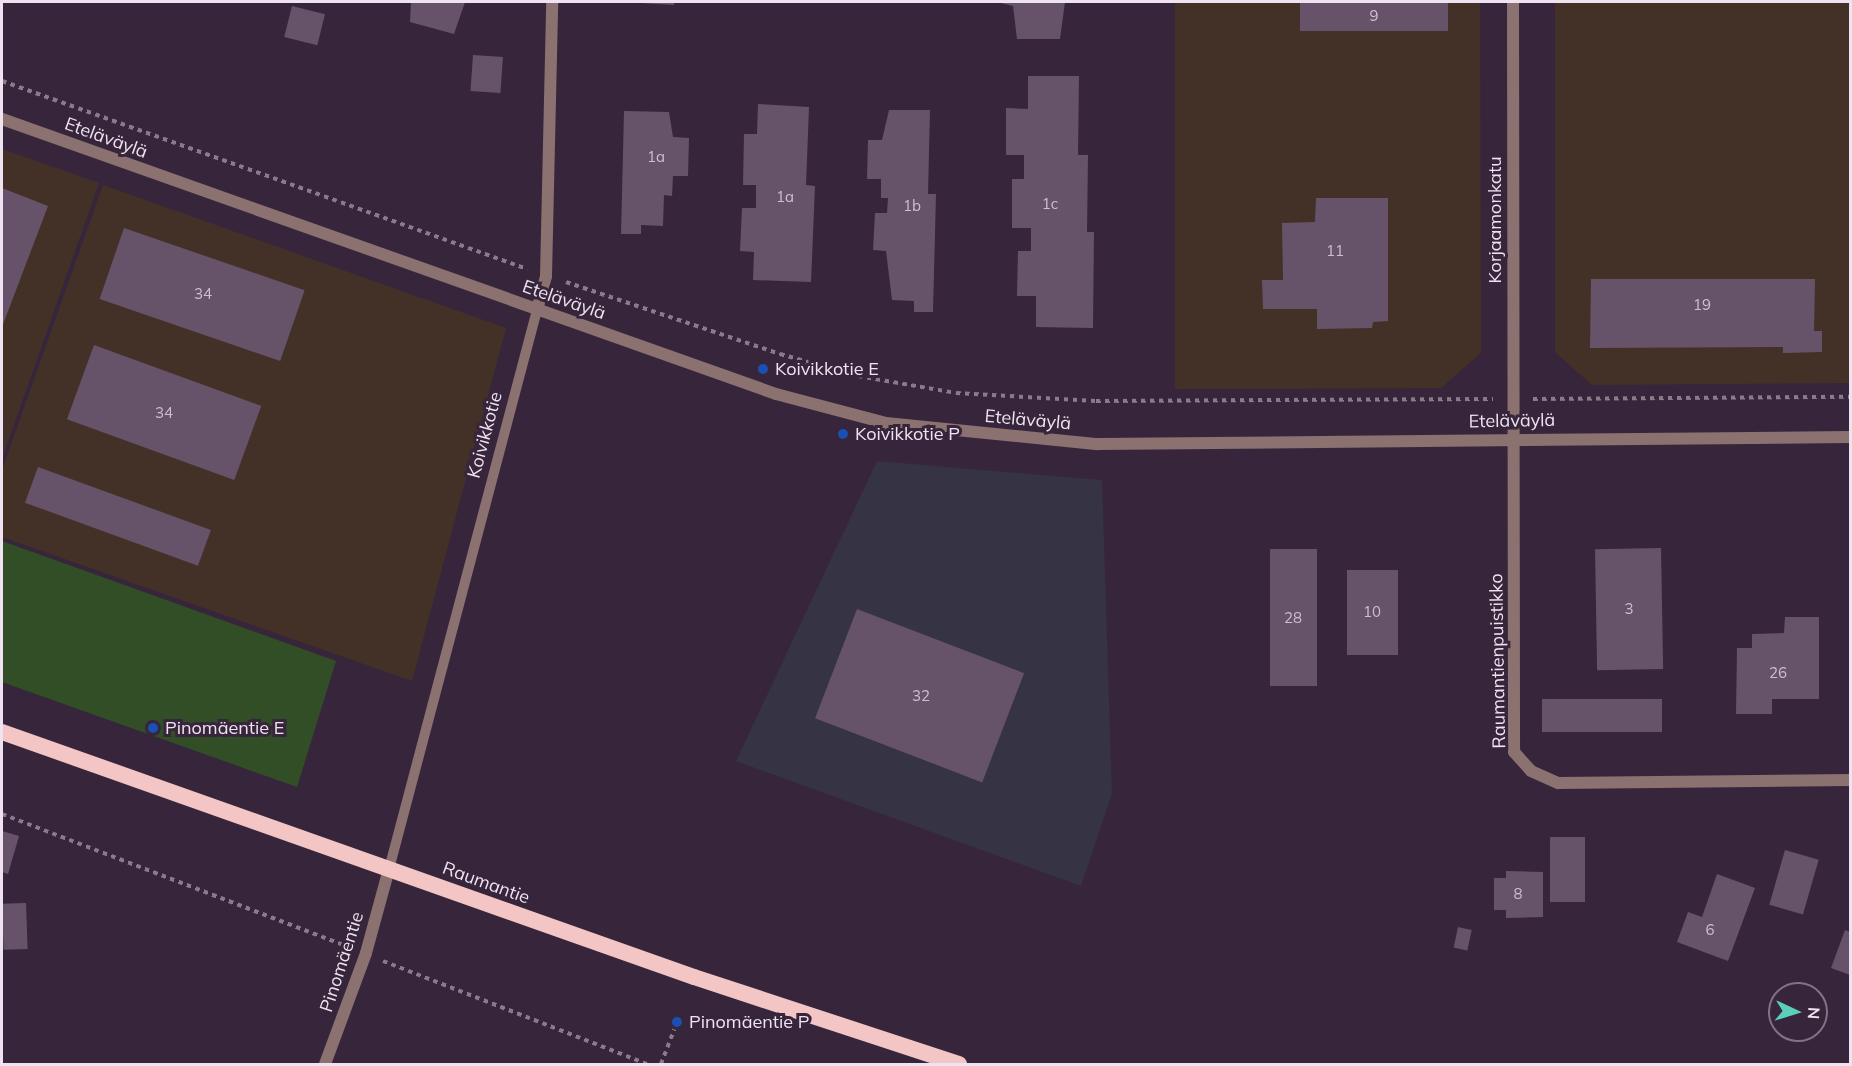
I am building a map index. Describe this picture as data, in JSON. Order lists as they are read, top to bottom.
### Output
{
  "streets": {
    "highway": ["Raumantie"],
    "street": [
      "Eteläväylä",
      "Korjaamonkatu",
      "Koivikkotie",
      "Raumantienpuistikko",
      "Pinomäentie"
    ]
  },
  "crossings": [
    ["Eteläväylä", "Korjaamonkatu"],
    ["Eteläväylä", "Koivikkotie"],
    ["Eteläväylä", "Raumantienpuistikko"],
    ["Korjaamonkatu", "Raumantienpuistikko"],
    ["Koivikkotie", "Raumantie"],
    ["Koivikkotie", "Pinomäentie"],
    ["Raumantie", "Pinomäentie"]
  ],
  "places": [
    "Koivikkotie E",
    "Koivikkotie P",
    "Pinomäentie E",
    "Pinomäentie P"
  ],
  "house_numbers": [
    "9",
    "1a",
    "1a",
    "1c",
    "1b",
    "11",
    "34",
    "19",
    "34",
    "3",
    "10",
    "28",
    "26",
    "32",
    "8",
    "6"
  ],
  "north": "right"
}
